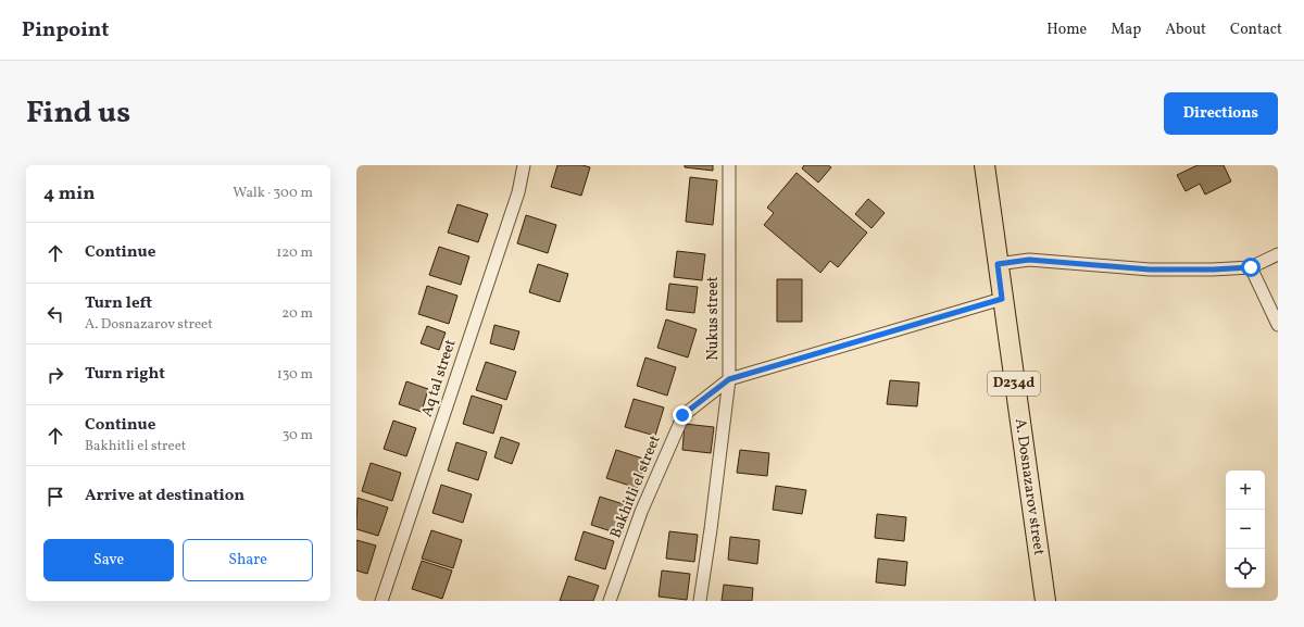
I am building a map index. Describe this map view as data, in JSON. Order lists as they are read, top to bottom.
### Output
{
  "streets": {
    "main road": ["D234d", "A. Dosnazarov street"],
    "street": ["Nukus street", "Aq tal street", "Bakhitli el street"]
  },
  "crossings": [
    ["Nukus street", "Bakhitli el street"]
  ],
  "page": {
    "header": "Pinpoint",
    "nav": [
      "Home",
      "Map",
      "About",
      "Contact"
    ],
    "title": "Find us",
    "buttons": [
      "Directions",
      ["Save", "Share"]
    ],
    "heading": ["4 min", "Walk · 300 m"],
    "list": [
      ["Continue", "120 m"],
      ["Turn left", "A. Dosnazarov street", "20 m"],
      ["Turn right", "130 m"],
      ["Continue", "Bakhitli el street", "30 m"],
      "Arrive at destination"
    ],
    "map_buttons": ["+", "−"]
  }
}
